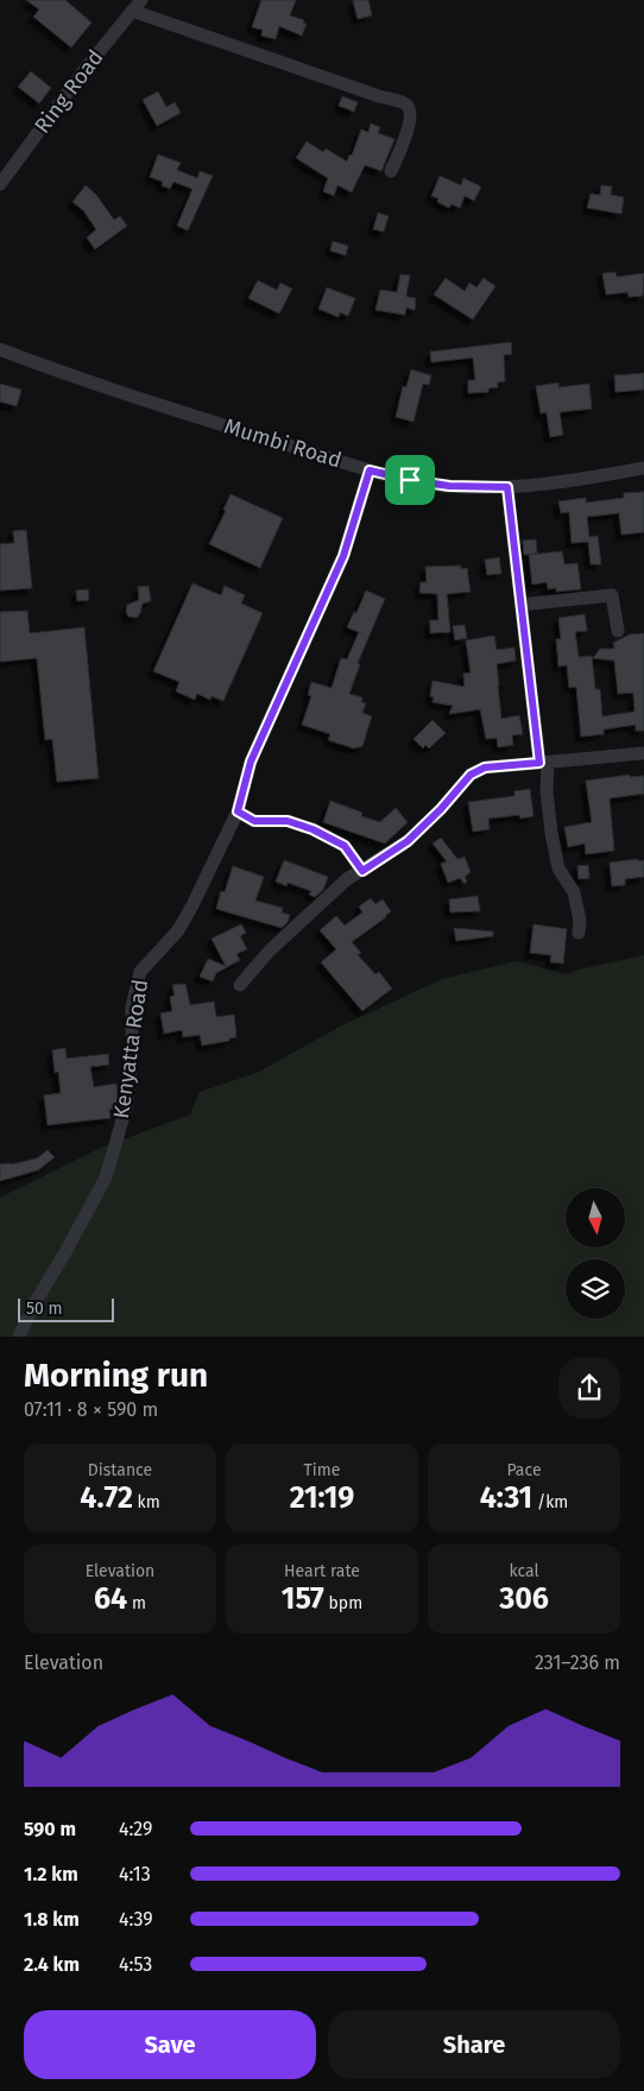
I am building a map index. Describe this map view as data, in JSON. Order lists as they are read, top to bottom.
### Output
{
  "streets": {
    "street": ["Ring Road", "Mumbi Road", "Kenyatta Road"]
  },
  "crossings": [
    ["Mumbi Road", "Kenyatta Road"]
  ],
  "scale_bar": "50 m",
  "north": "bottom",
  "page": {
    "scale": "50 m",
    "heading": ["Morning run", "07:11 · 8 × 590 m"],
    "stats": [
      ["Distance", "4.72 km"],
      ["Time", "21:19"],
      ["Pace", "4:31 /km"],
      ["Elevation", "64 m"],
      ["Heart rate", "157 bpm"],
      ["kcal", "306"]
    ],
    "chart": ["Elevation", "231–236 m"],
    "list": [
      {
        "name": "590 m",
        "note": "4:29"
      },
      {
        "name": "1.2 km",
        "note": "4:13"
      },
      {
        "name": "1.8 km",
        "note": "4:39"
      },
      {
        "name": "2.4 km",
        "note": "4:53"
      }
    ],
    "buttons": ["Save", "Share"]
  }
}
